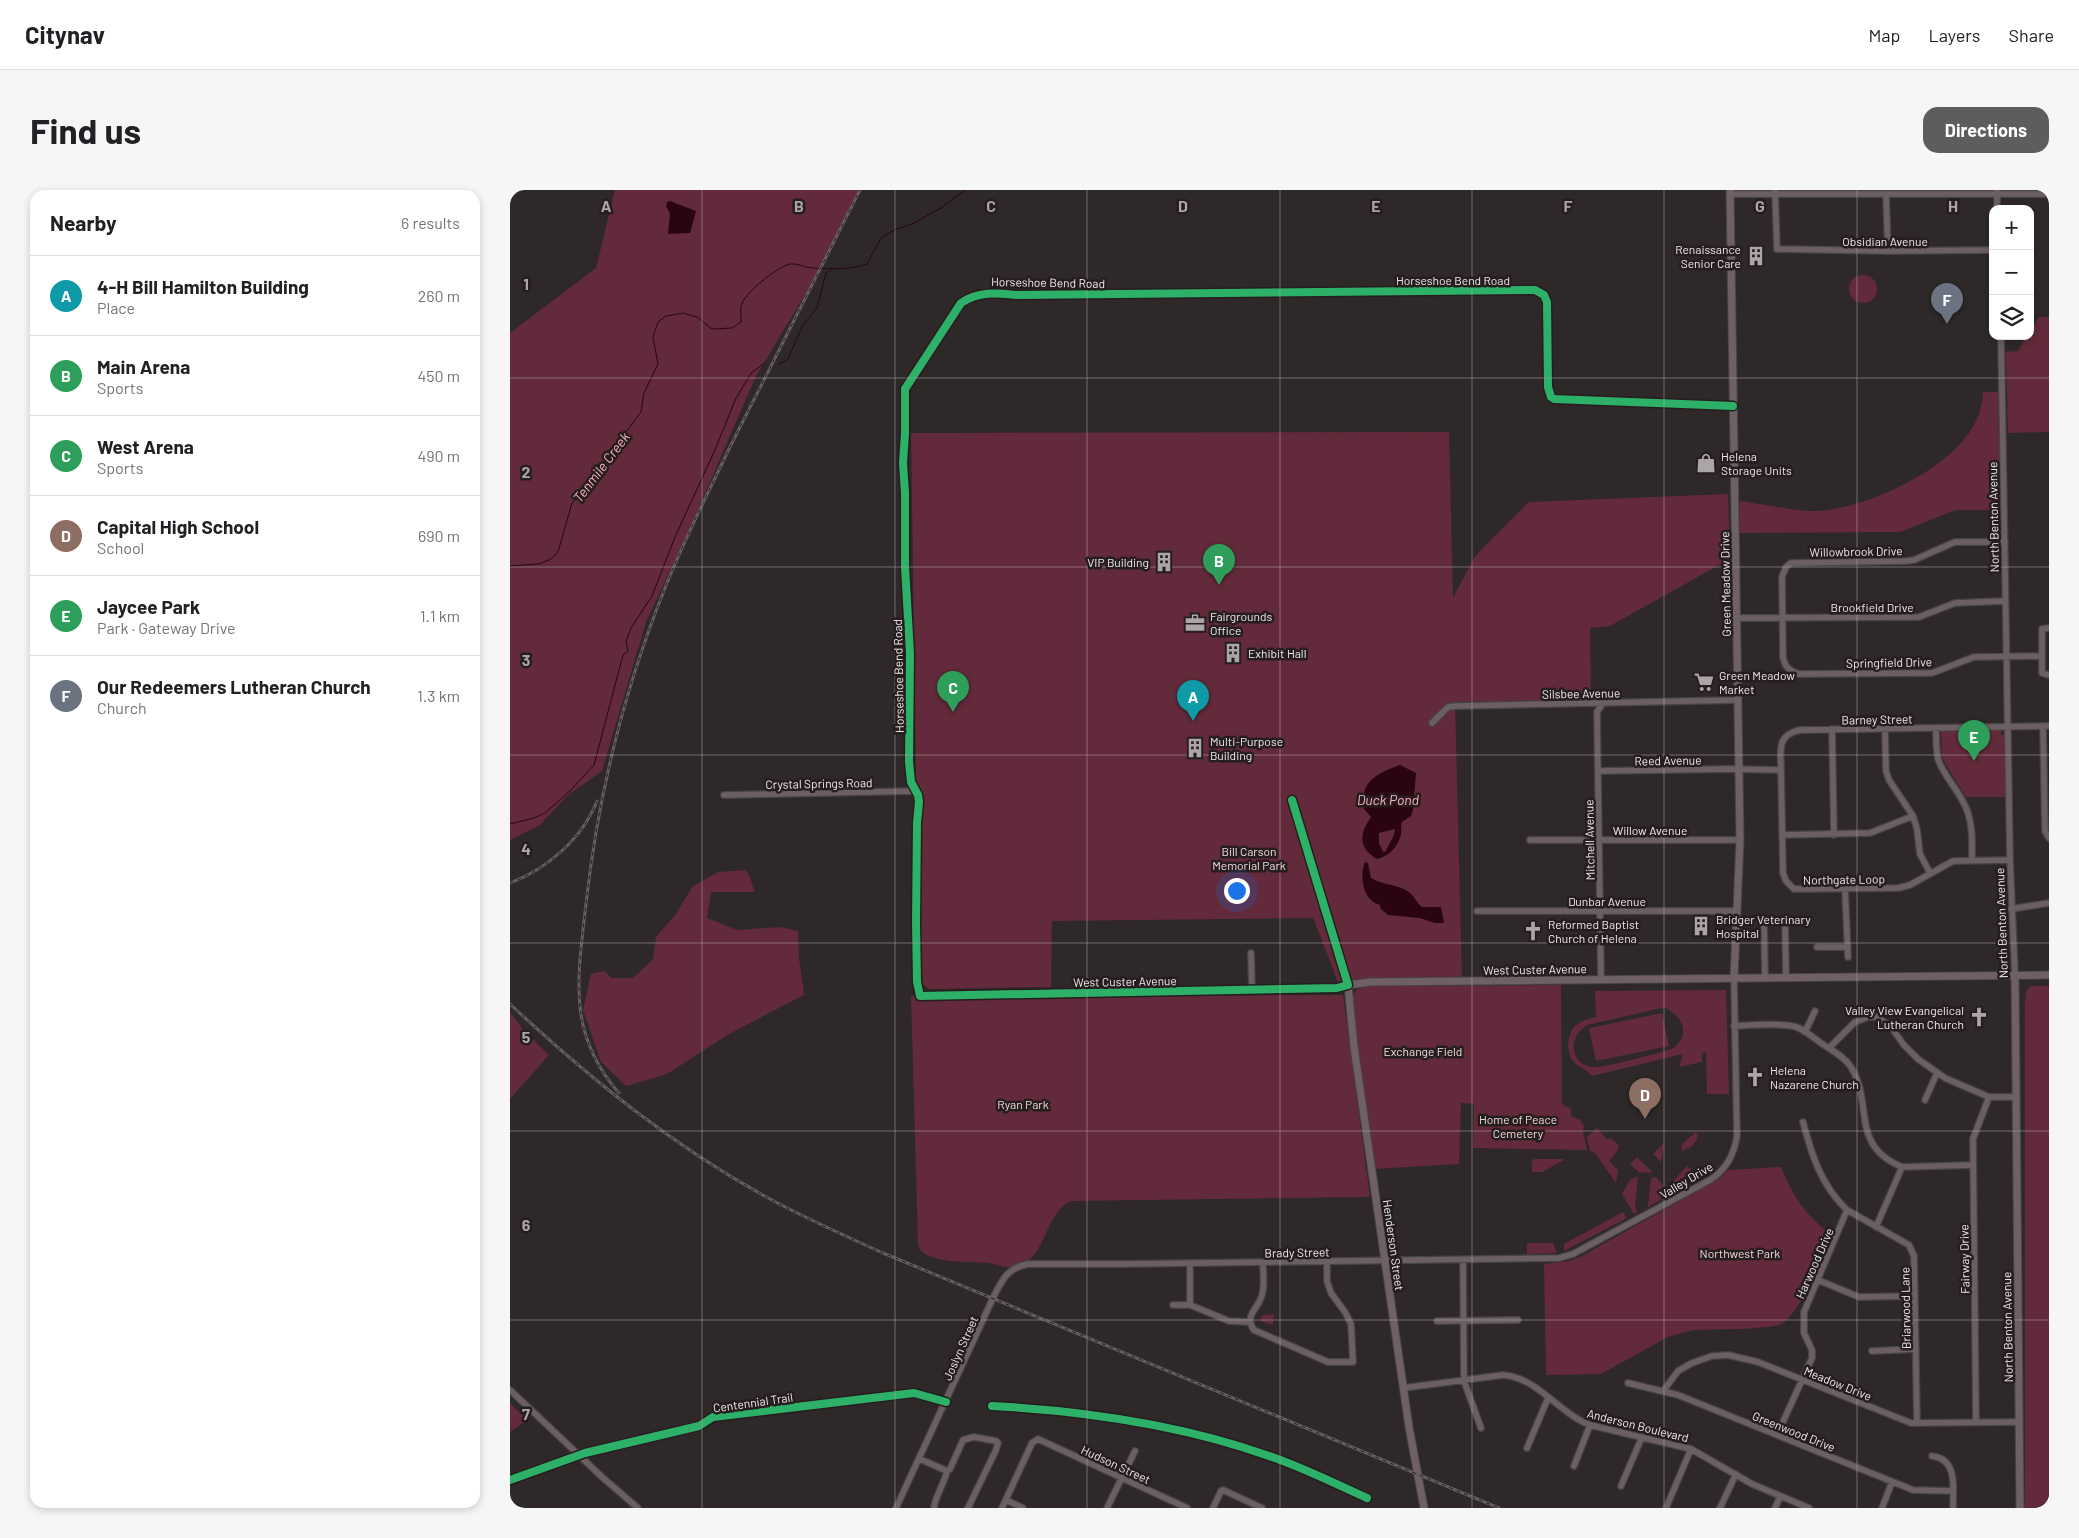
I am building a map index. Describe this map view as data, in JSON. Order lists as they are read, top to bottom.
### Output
{
  "streets": {
    "main road": [
      "North Benton Avenue",
      "Green Meadow Drive",
      "West Custer Avenue",
      "Henderson Street"
    ],
    "street": [
      "Obsidian Avenue",
      "Horseshoe Bend Road",
      "Willowbrook Drive",
      "Brookfield Drive",
      "Springfield Drive",
      "Silsbee Avenue",
      "Barney Street",
      "Reed Avenue",
      "Crystal Springs Road",
      "Willow Avenue",
      "Mitchell Avenue",
      "Northgate Loop",
      "Dunbar Avenue",
      "Valley Drive",
      "Brady Street",
      "Fairway Drive",
      "Harwood Drive",
      "Briarwood Lane",
      "Joslyn Street",
      "Meadow Drive",
      "Anderson Boulevard",
      "Greenwood Drive",
      "Hudson Street"
    ],
    "cycle path": ["Centennial Trail"]
  },
  "crossings": [
    ["Horseshoe Bend Road", "Green Meadow Drive"],
    ["Horseshoe Bend Road", "Crystal Springs Road"],
    ["Horseshoe Bend Road", "West Custer Avenue"],
    ["North Benton Avenue", "Willowbrook Drive"],
    ["North Benton Avenue", "Brookfield Drive"],
    ["North Benton Avenue", "Springfield Drive"],
    ["North Benton Avenue", "Barney Street"],
    ["North Benton Avenue", "Northgate Loop"],
    ["North Benton Avenue", "West Custer Avenue"],
    ["North Benton Avenue", "Meadow Drive"],
    ["Willowbrook Drive", "Brookfield Drive"],
    ["Willowbrook Drive", "Springfield Drive"],
    ["Green Meadow Drive", "Brookfield Drive"],
    ["Green Meadow Drive", "Silsbee Avenue"],
    ["Green Meadow Drive", "Reed Avenue"],
    ["Green Meadow Drive", "Willow Avenue"],
    ["Green Meadow Drive", "Dunbar Avenue"],
    ["Green Meadow Drive", "West Custer Avenue"],
    ["Green Meadow Drive", "Valley Drive"],
    ["Brookfield Drive", "Springfield Drive"],
    ["Silsbee Avenue", "Mitchell Avenue"],
    ["Barney Street", "Northgate Loop"],
    ["Reed Avenue", "Mitchell Avenue"],
    ["Willow Avenue", "Mitchell Avenue"],
    ["Mitchell Avenue", "Dunbar Avenue"],
    ["Mitchell Avenue", "West Custer Avenue"],
    ["West Custer Avenue", "Valley Drive"],
    ["West Custer Avenue", "Henderson Street"],
    ["Valley Drive", "Brady Street"],
    ["Henderson Street", "Brady Street"],
    ["Henderson Street", "Anderson Boulevard"],
    ["Brady Street", "Joslyn Street"],
    ["Fairway Drive", "Meadow Drive"],
    ["Harwood Drive", "Briarwood Lane"],
    ["Harwood Drive", "Meadow Drive"],
    ["Harwood Drive", "Greenwood Drive"],
    ["Briarwood Lane", "Meadow Drive"],
    ["Meadow Drive", "Greenwood Drive"]
  ],
  "water": ["Tenmile Creek", "Duck Pond"],
  "parks": [
    "Bill Carson Memorial Park",
    "Exchange Field",
    "Ryan Park",
    "Home of Peace Cemetery",
    "Northwest Park"
  ],
  "places": {
    "building": [
      "Renaissance Senior Care",
      "VIP Building",
      "Exhibit Hall",
      "Multi-Purpose Building",
      "Bridger Veterinary Hospital"
    ],
    "shop": ["Helena Storage Units"],
    "office": ["Fairgrounds Office"],
    "supermarket": ["Green Meadow Market"],
    "church": ["Reformed Baptist Church of Helena", "Valley View Evangelical Lutheran Church", "Helena Nazarene Church"]
  },
  "page": {
    "header": "Citynav",
    "nav": ["Map", "Layers", "Share"],
    "buttons": "Directions",
    "title": "Find us",
    "heading": ["Nearby", "6 results"],
    "map_buttons": ["+", "−"],
    "list": [
      {
        "mark": "A",
        "name": "4-H Bill Hamilton Building",
        "note": "Place",
        "value": "260 m"
      },
      {
        "mark": "B",
        "name": "Main Arena",
        "note": "Sports",
        "value": "450 m"
      },
      {
        "mark": "C",
        "name": "West Arena",
        "note": "Sports",
        "value": "490 m"
      },
      {
        "mark": "D",
        "name": "Capital High School",
        "note": "School",
        "value": "690 m"
      },
      {
        "mark": "E",
        "name": "Jaycee Park",
        "note": "Park · Gateway Drive",
        "value": "1.1 km"
      },
      {
        "mark": "F",
        "name": "Our Redeemers Lutheran Church",
        "note": "Church",
        "value": "1.3 km"
      }
    ],
    "pins": [
      "F",
      "B",
      "C",
      "A",
      "E",
      "D"
    ]
  },
  "grid": {
    "columns": [
      "A",
      "B",
      "C",
      "D",
      "E",
      "F",
      "G",
      "H"
    ],
    "rows": [
      "1",
      "2",
      "3",
      "4",
      "5",
      "6",
      "7"
    ]
  }
}
